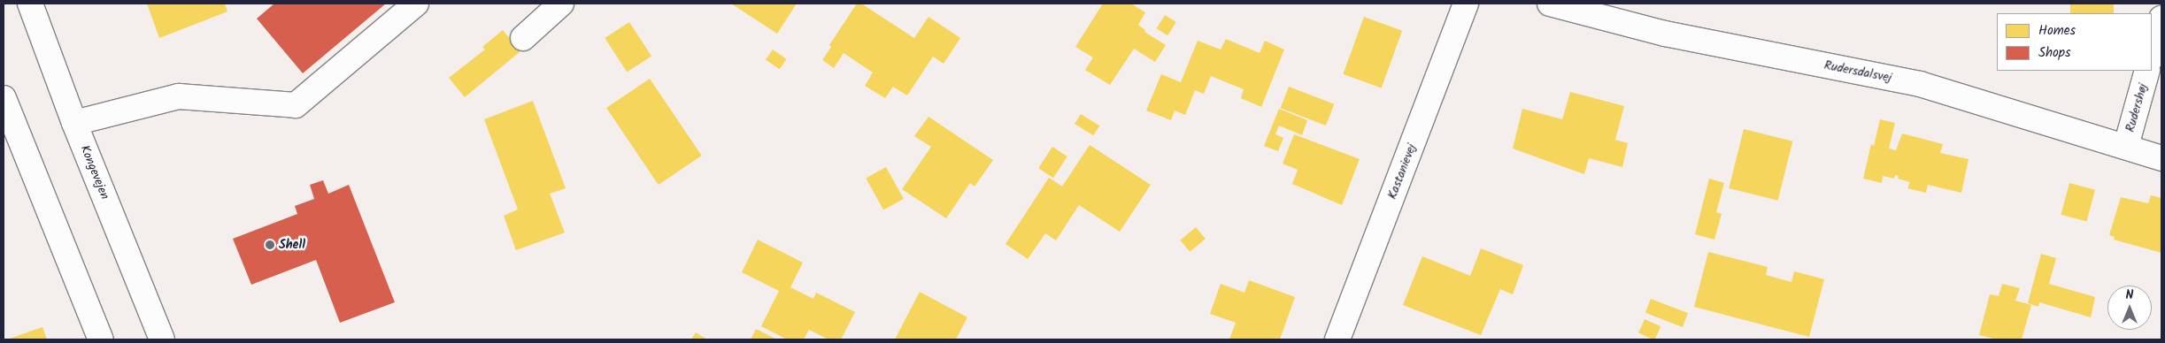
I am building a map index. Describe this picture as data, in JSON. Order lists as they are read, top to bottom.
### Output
{
  "streets": {
    "street": [
      "Rudersdalsvej",
      "Rudershøj",
      "Kastanievej",
      "Kongevejen"
    ]
  },
  "crossings": [
    ["Rudersdalsvej", "Rudershøj"]
  ],
  "places": ["Shell"],
  "legend": ["Homes", "Shops"],
  "north": "top"
}
